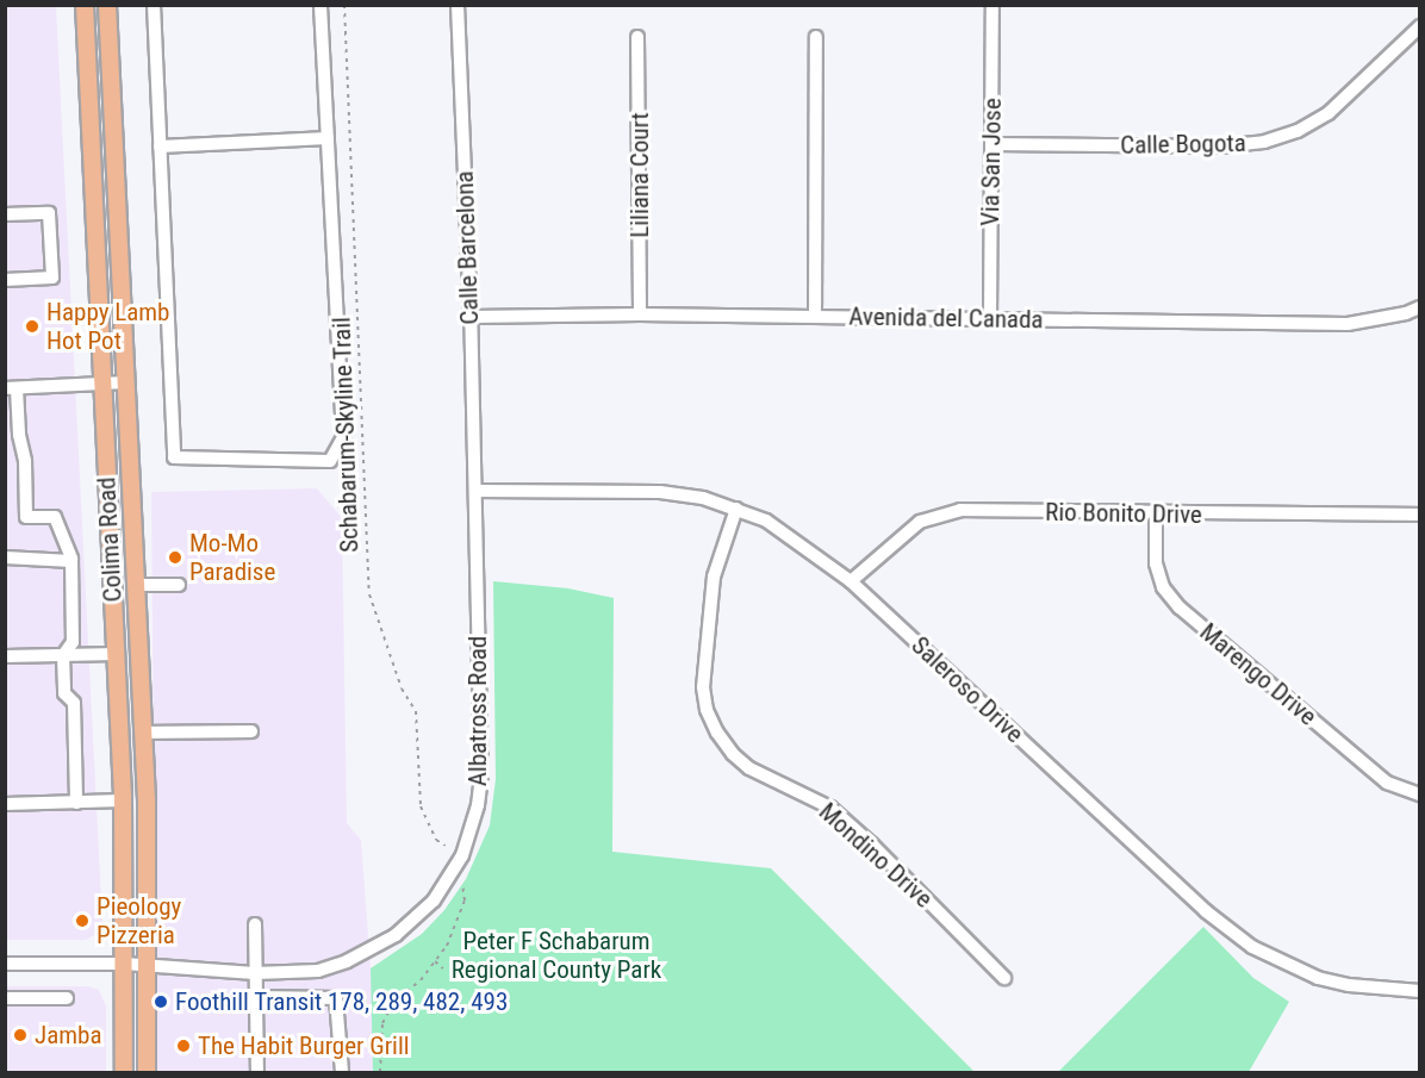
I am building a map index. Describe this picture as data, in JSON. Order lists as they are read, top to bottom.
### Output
{
  "streets": {
    "main road": ["Colima Road"],
    "street": [
      "Calle Bogota",
      "Via San Jose",
      "Liliana Court",
      "Calle Barcelona",
      "Avenida del Canada",
      "Rio Bonito Drive",
      "Marengo Drive",
      "Saleroso Drive",
      "Albatross Road",
      "Mondino Drive"
    ],
    "path": ["Schabarum-Skyline Trail"]
  },
  "crossings": [
    ["Calle Bogota", "Via San Jose"],
    ["Via San Jose", "Avenida del Canada"],
    ["Liliana Court", "Avenida del Canada"],
    ["Calle Barcelona", "Avenida del Canada"],
    ["Calle Barcelona", "Saleroso Drive"],
    ["Calle Barcelona", "Albatross Road"],
    ["Rio Bonito Drive", "Marengo Drive"],
    ["Rio Bonito Drive", "Saleroso Drive"],
    ["Colima Road", "Albatross Road"],
    ["Saleroso Drive", "Albatross Road"],
    ["Saleroso Drive", "Mondino Drive"]
  ],
  "parks": ["Peter F Schabarum Regional County Park"],
  "places": [
    "Happy Lamb Hot Pot",
    "Mo-Mo Paradise",
    "Pieology Pizzeria",
    "Foothill Transit 178, 289, 482, 493",
    "Jamba",
    "The Habit Burger Grill"
  ]
}
